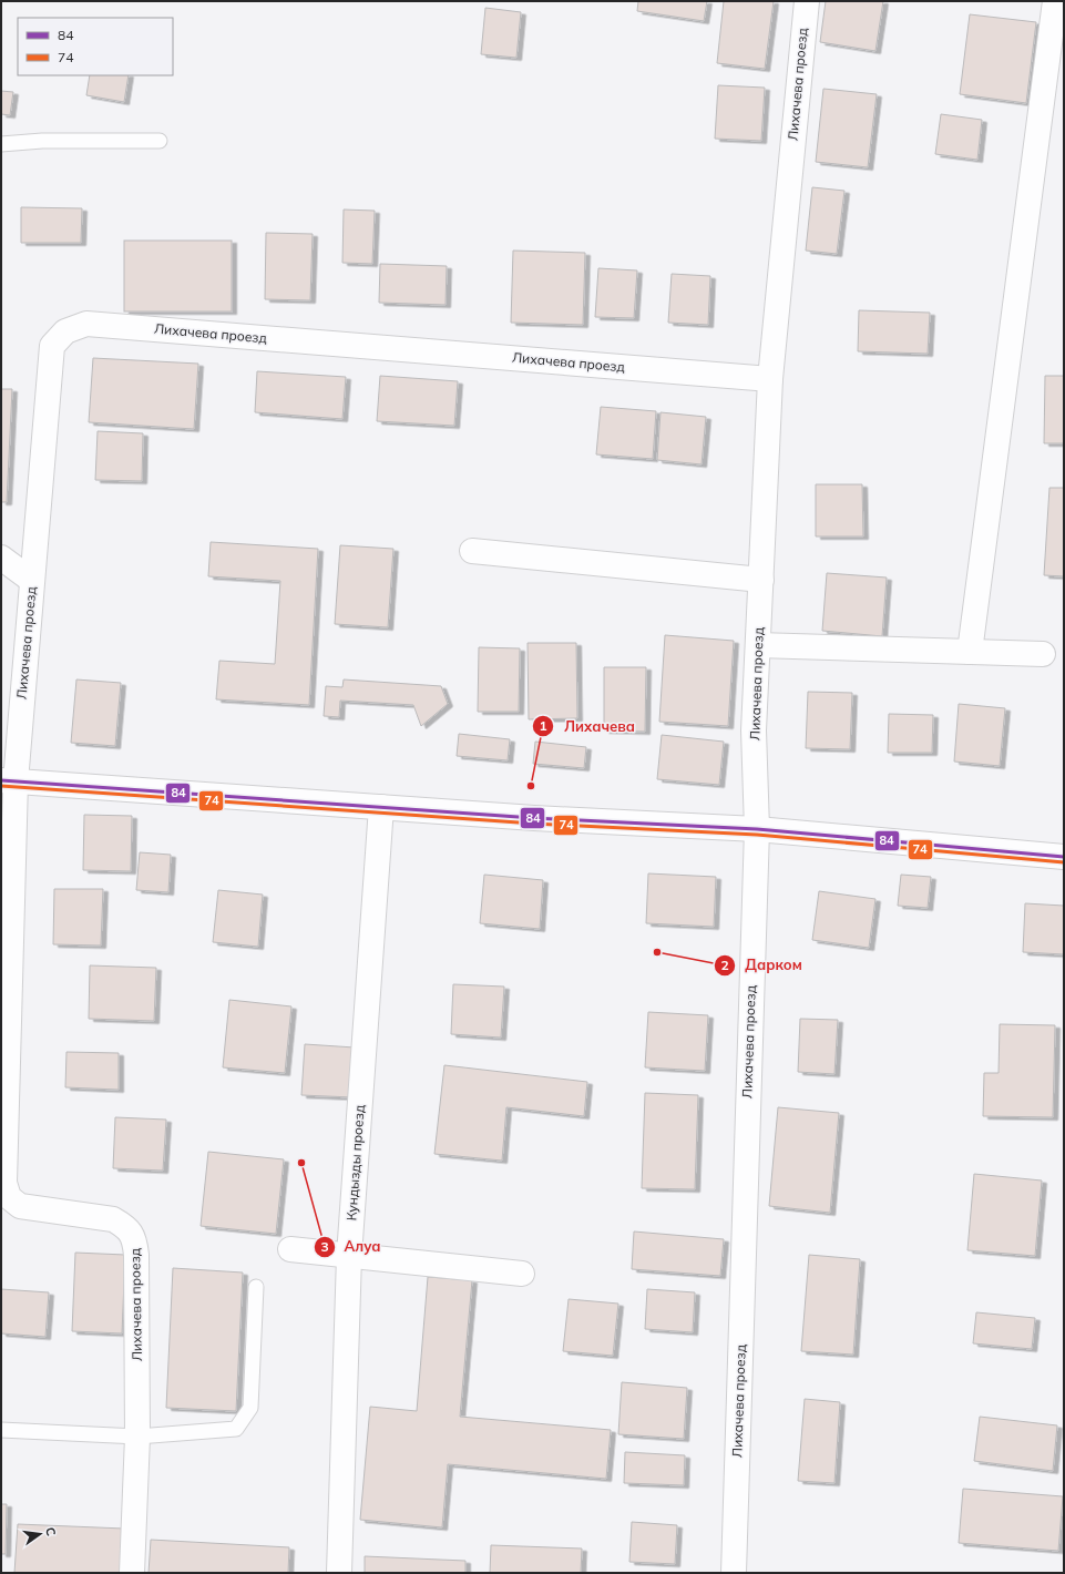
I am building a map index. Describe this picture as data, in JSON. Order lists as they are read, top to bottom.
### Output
{
  "streets": {
    "street": ["Лихачева проезд", "Кундызды проезд"]
  },
  "places": ["Лихачева", "Дарком", "Алуа"],
  "lines": ["transit line 84", "transit line 74"],
  "legend": ["84", "74"],
  "north": "right"
}
